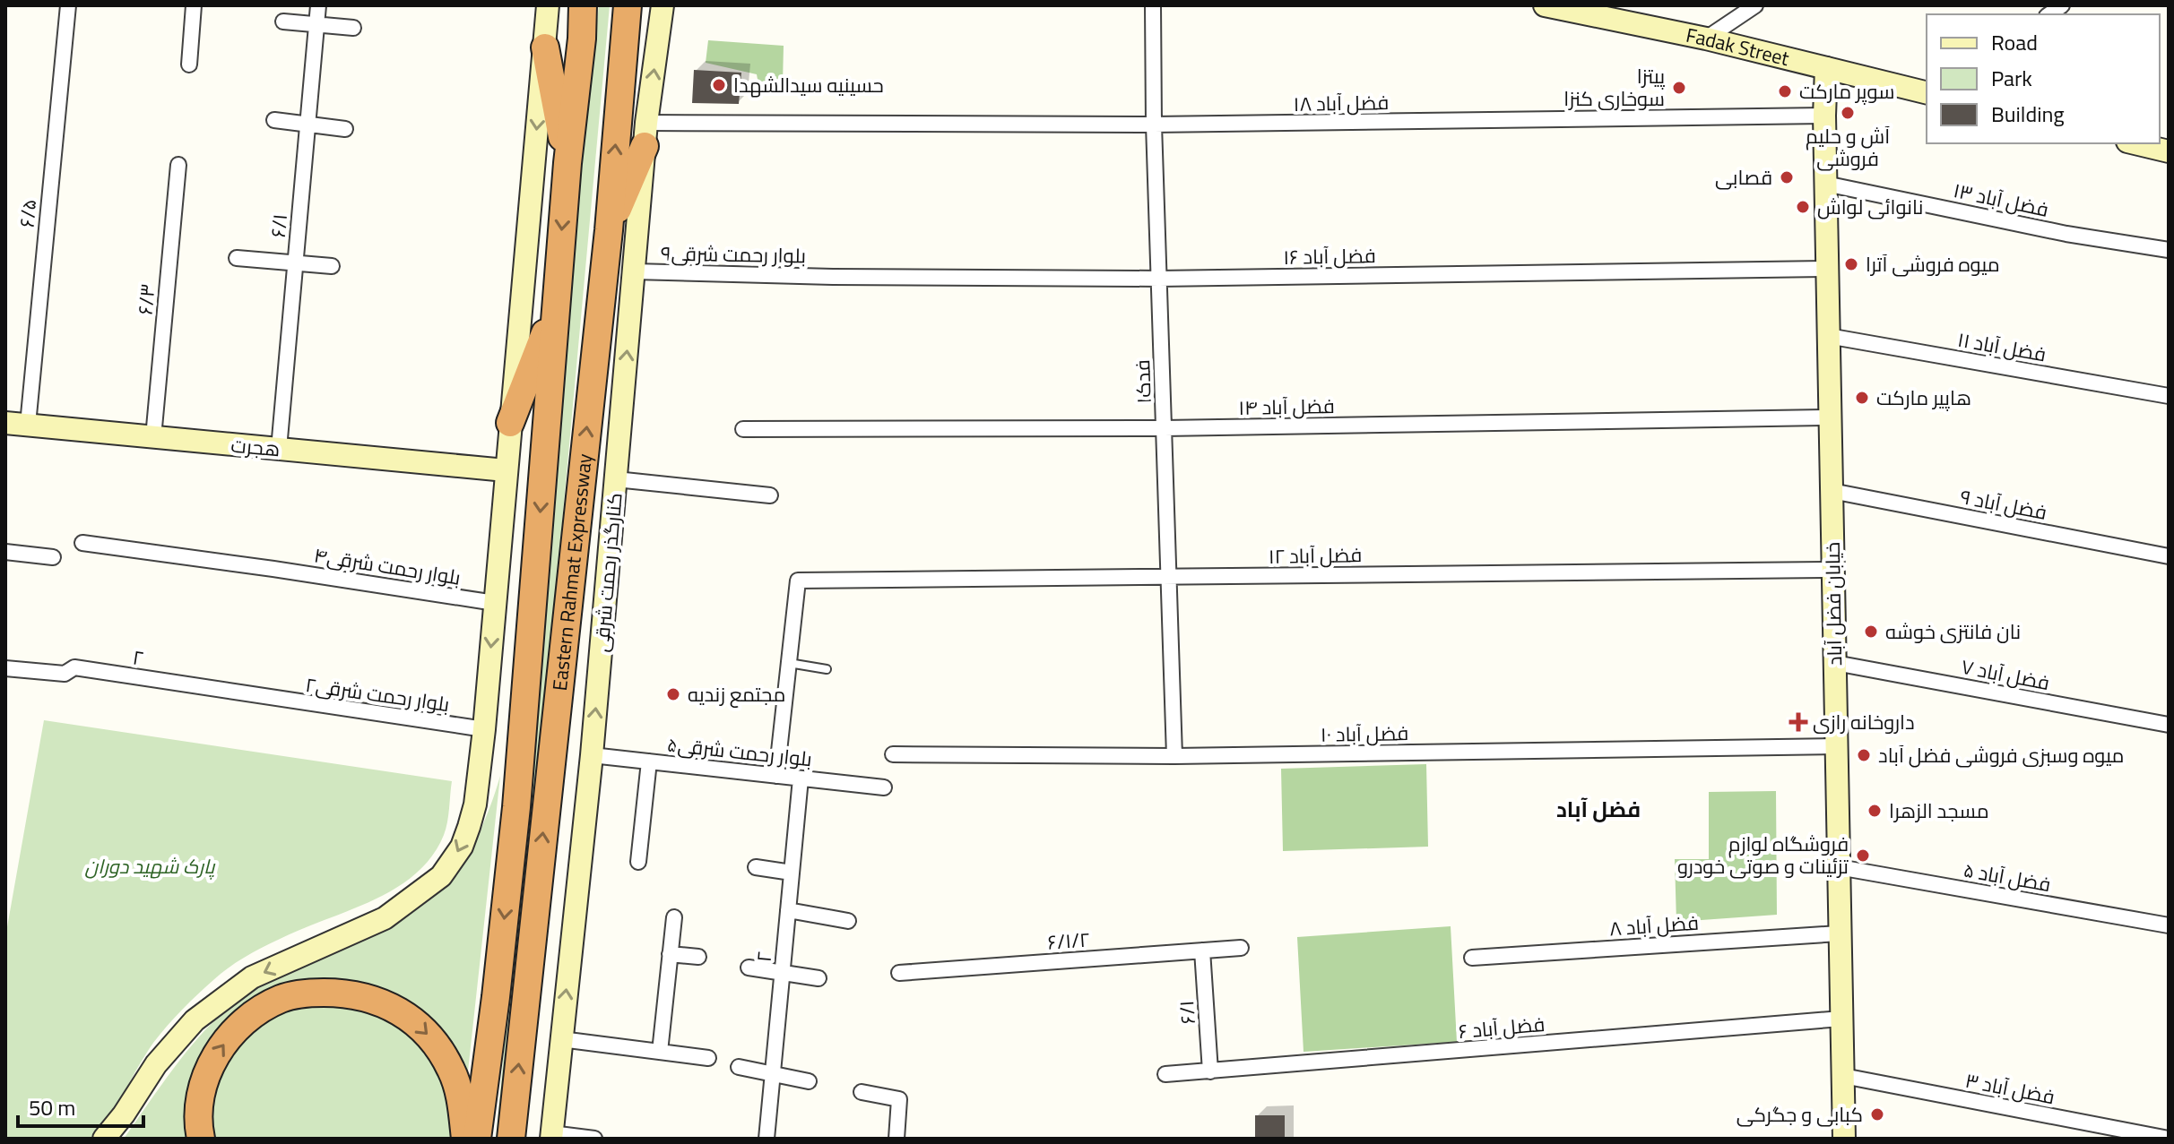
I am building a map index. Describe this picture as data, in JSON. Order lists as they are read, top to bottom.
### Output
{
  "streets": {
    "highway": ["Eastern Rahmat Expressway"],
    "main road": [
      "Fadak Street",
      "هجرت",
      "کنارگذر رحمت شرقی",
      "خیابان فضل آباد"
    ],
    "street": [
      "فضل آباد ۱۸",
      "فضل آباد ۱۳",
      "۶/۵",
      "۶/۱",
      "بلوار رحمت شرقی۹",
      "فضل آباد ۱۶",
      "۶/۳",
      "فضل آباد ۱۱",
      "فدک۱",
      "فضل آباد ۱۴",
      "فضل آباد ۹",
      "فضل آباد ۱۲",
      "بلوار رحمت شرقی۴",
      "۲",
      "فضل آباد ۷",
      "بلوار رحمت شرقی۲",
      "فضل آباد ۱۰",
      "۵بلوار رحمت شرقی",
      "فضل آباد ۵",
      "فضل آباد ۸",
      "۶/۱/۲",
      "فضل آباد ۶",
      "فضل آباد ۳"
    ]
  },
  "crossings": [
    ["Fadak Street", "خیابان فضل آباد"],
    ["فضل آباد ۱۸", "فدک۱"],
    ["فضل آباد ۱۸", "کنارگذر رحمت شرقی"],
    ["فضل آباد ۱۸", "خیابان فضل آباد"],
    ["فضل آباد ۱۳", "خیابان فضل آباد"],
    ["۶/۵", "هجرت"],
    ["۶/۱", "هجرت"],
    ["۶/۱", "۶/۱/۲"],
    ["۶/۱", "فضل آباد ۶"],
    ["بلوار رحمت شرقی۹", "فضل آباد ۱۶"],
    ["بلوار رحمت شرقی۹", "کنارگذر رحمت شرقی"],
    ["فضل آباد ۱۶", "فدک۱"],
    ["فضل آباد ۱۶", "خیابان فضل آباد"],
    ["۶/۳", "هجرت"],
    ["فضل آباد ۱۱", "خیابان فضل آباد"],
    ["فدک۱", "فضل آباد ۱۴"],
    ["فدک۱", "فضل آباد ۱۲"],
    ["فدک۱", "فضل آباد ۱۰"],
    ["فضل آباد ۱۴", "خیابان فضل آباد"],
    ["فضل آباد ۹", "خیابان فضل آباد"],
    ["فضل آباد ۱۲", "خیابان فضل آباد"],
    ["کنارگذر رحمت شرقی", "۵بلوار رحمت شرقی"],
    ["خیابان فضل آباد", "فضل آباد ۷"],
    ["خیابان فضل آباد", "فضل آباد ۱۰"],
    ["خیابان فضل آباد", "فضل آباد ۵"],
    ["خیابان فضل آباد", "فضل آباد ۸"],
    ["خیابان فضل آباد", "فضل آباد ۶"],
    ["خیابان فضل آباد", "فضل آباد ۳"],
    ["۲", "بلوار رحمت شرقی۲"],
    ["۲", "۵بلوار رحمت شرقی"]
  ],
  "districts": ["فضل آباد"],
  "parks": ["پارک شهید دوران"],
  "places": {
    "other": [
      "حسینیه سیدالشهدا",
      "پيتزا سوخارى كنزا",
      "سوپر مارکت",
      "آش و حلیم فروشی",
      "قصابی",
      "نانوائی لواش",
      "میوه فروشی آترا",
      "هاپیر مارکت",
      "نان فانتزی خوشه",
      "مجتمع زندیه",
      "میوه وسبزی فروشی فضل آباد",
      "مسجد الزهرا",
      "فروشگاه لوازم تزئینات و صوتی خودرو",
      "کبابی و جگرکی"
    ],
    "health": ["داروخانه رازی"]
  },
  "legend": ["Road", "Park", "Building"],
  "scale_bar": "50 m"
}
